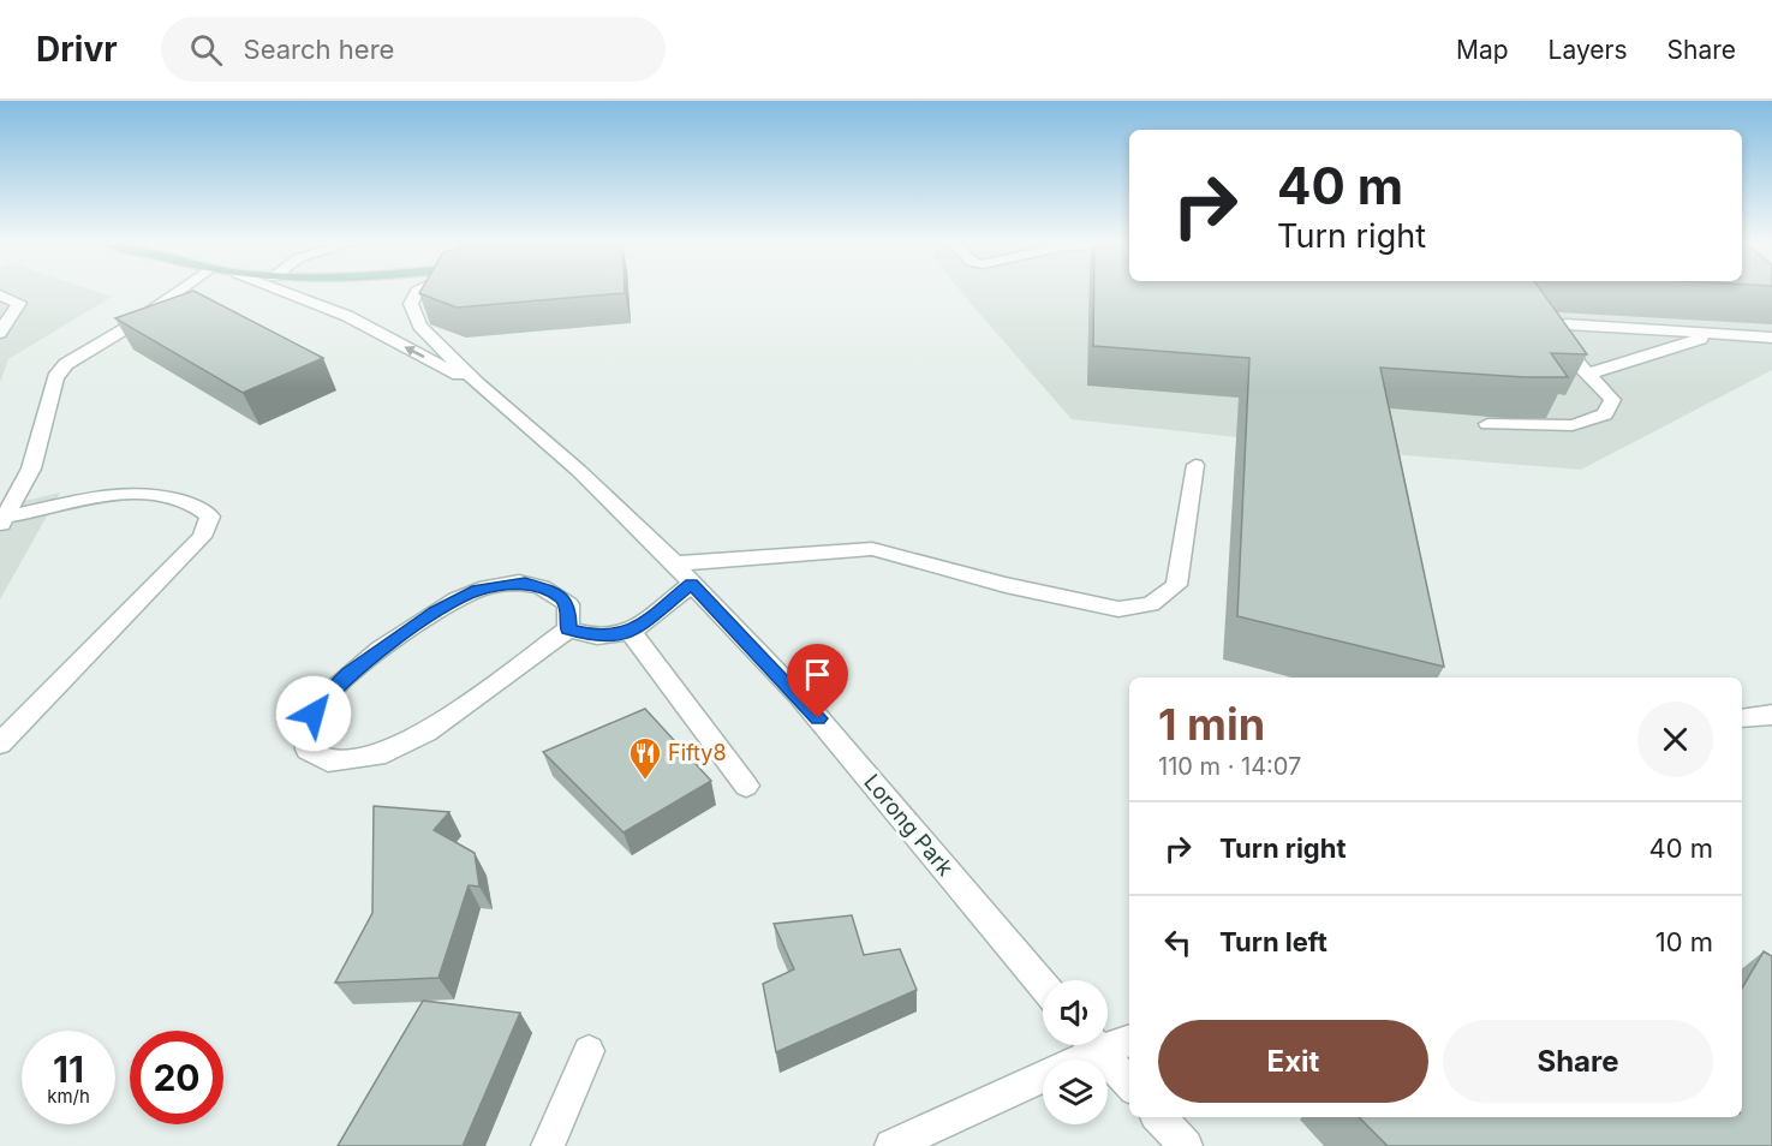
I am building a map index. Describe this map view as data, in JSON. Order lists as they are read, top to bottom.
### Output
{
  "streets": {
    "street": ["Lorong Park"]
  },
  "places": {
    "restaurant": ["Fifty8"]
  },
  "page": {
    "header": "Drivr",
    "search": "Search here",
    "nav": ["Map", "Layers", "Share"],
    "turn": ["40 m", "Turn right"],
    "heading": ["1 min", "110 m · 14:07"],
    "list": [
      {
        "name": "Turn right",
        "value": "40 m"
      },
      {
        "name": "Turn left",
        "value": "10 m"
      }
    ],
    "buttons": ["Exit", "Share"],
    "speed": "11 km/h",
    "limit": "20"
  }
}
